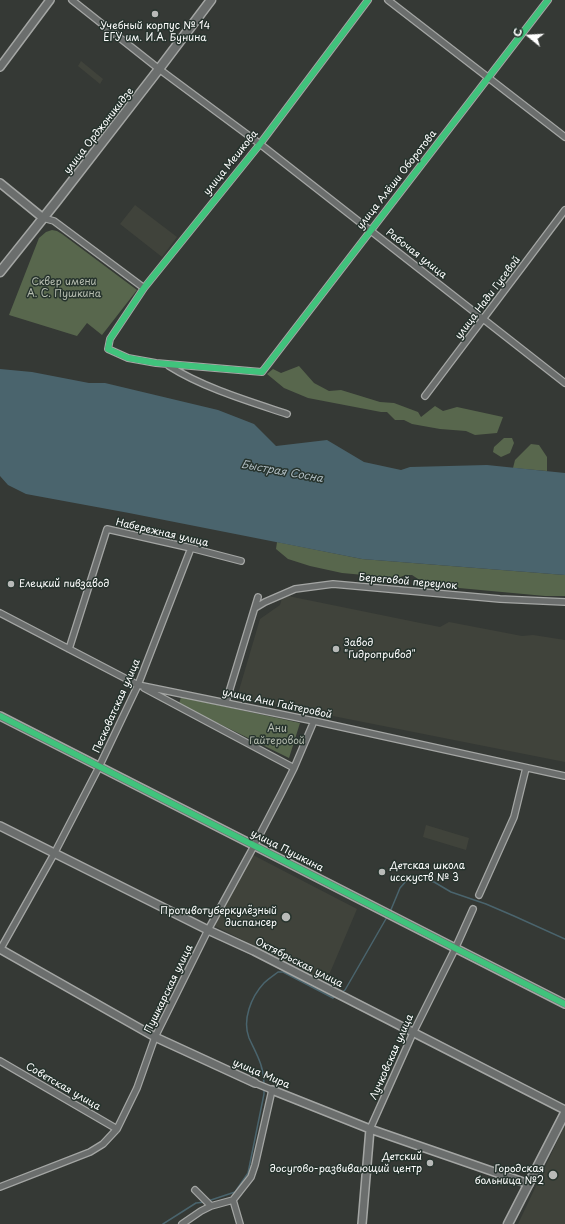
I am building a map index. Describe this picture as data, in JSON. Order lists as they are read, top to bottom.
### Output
{
  "streets": {
    "main road": ["улица Орджоникидзе"],
    "street": [
      "улица Мешкова",
      "улица Алёши Оборотова",
      "Рабочая улица",
      "улица Нади Гусевой",
      "Набережная улица",
      "Береговой переулок",
      "улица Ани Гайтеровой",
      "Песковатская улица",
      "улица Пушкина",
      "Октябрьская улица",
      "Пушкарская улица",
      "Лучковская улица",
      "улица Мира",
      "Советская улица"
    ]
  },
  "crossings": [
    ["улица Орджоникидзе", "Рабочая улица"],
    ["улица Мешкова", "улица Алёши Оборотова"],
    ["улица Мешкова", "Рабочая улица"],
    ["улица Алёши Оборотова", "Рабочая улица"],
    ["Рабочая улица", "улица Нади Гусевой"],
    ["Набережная улица", "улица Ани Гайтеровой"],
    ["Набережная улица", "Песковатская улица"],
    ["улица Ани Гайтеровой", "Песковатская улица"],
    ["улица Ани Гайтеровой", "Пушкарская улица"],
    ["Песковатская улица", "улица Пушкина"],
    ["Песковатская улица", "Октябрьская улица"],
    ["Песковатская улица", "улица Мира"],
    ["улица Пушкина", "Пушкарская улица"],
    ["улица Пушкина", "Лучковская улица"],
    ["Октябрьская улица", "Пушкарская улица"],
    ["Октябрьская улица", "Лучковская улица"],
    ["Пушкарская улица", "улица Мира"],
    ["Пушкарская улица", "Советская улица"],
    ["Лучковская улица", "улица Мира"]
  ],
  "water": ["Быстрая Сосна"],
  "parks": ["Сквер имени А. С. Пушкина", "Ани Гайтеровой"],
  "places": [
    "Учебный корпус № 14 ЕГУ им. И.А. Бунина",
    "Елецкий пивзавод",
    "Завод \"Гидропривод\"",
    "Детская школа исскуств № 3",
    "Противотуберкулёзный диспансер",
    "Детский досугово-развивающий центр",
    "Городская больница №2"
  ],
  "north": "left"
}
